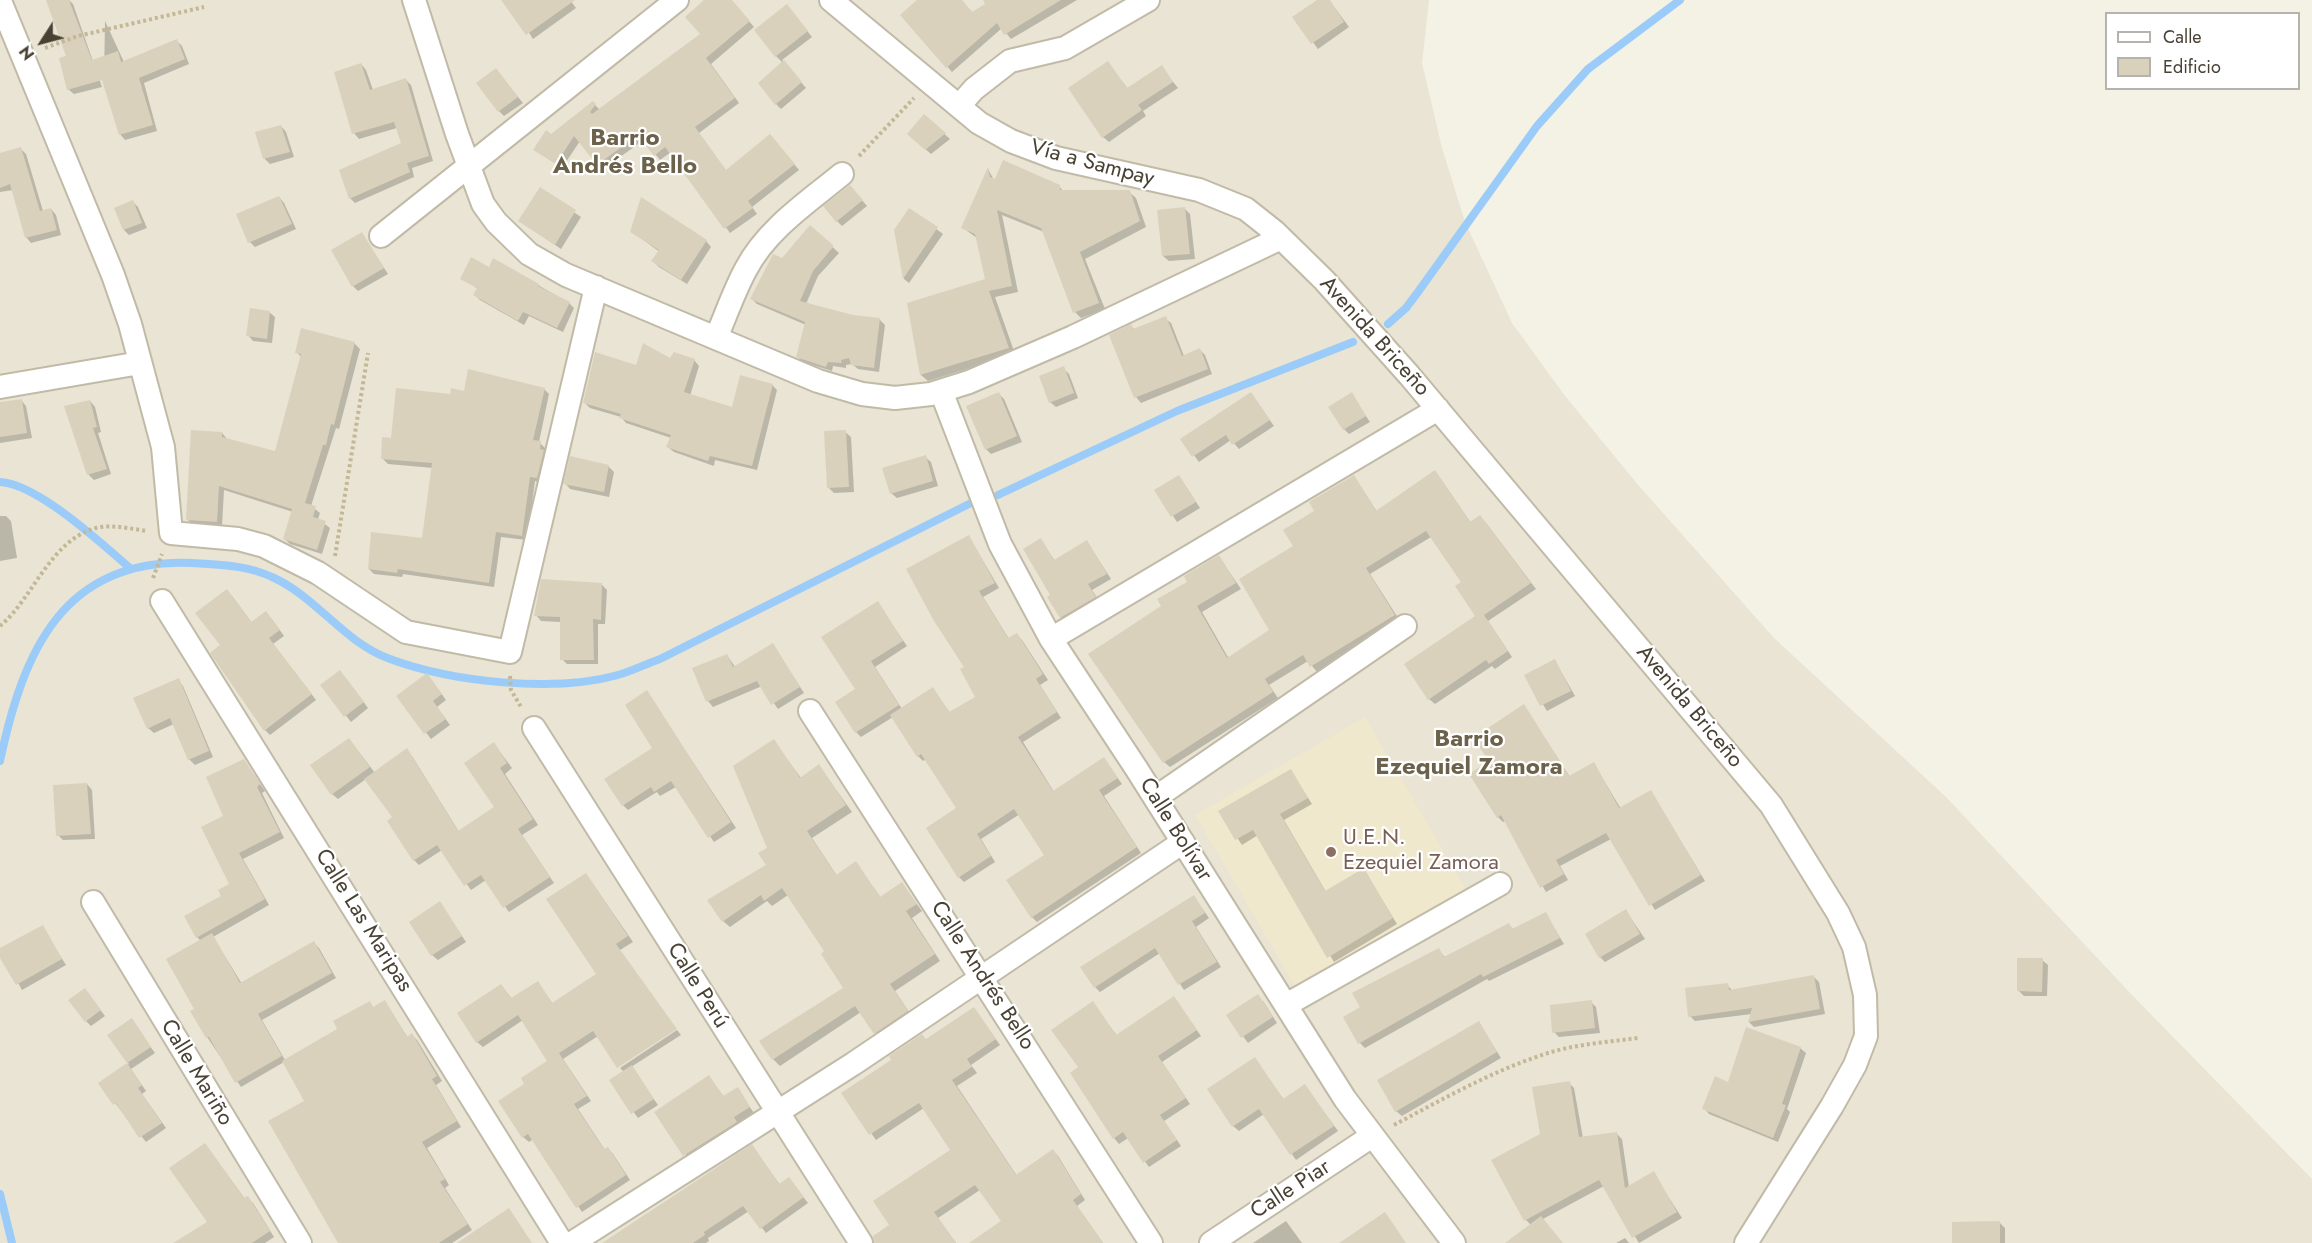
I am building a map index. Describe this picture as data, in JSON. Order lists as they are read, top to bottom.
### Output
{
  "streets": {
    "street": [
      "Vía a Sampay",
      "Avenida Briceño",
      "Calle Bolívar",
      "Calle Las Maripas",
      "Calle Andrés Bello",
      "Calle Perú",
      "Calle Mariño",
      "Calle Piar"
    ]
  },
  "crossings": [
    ["Vía a Sampay", "Avenida Briceño"],
    ["Calle Bolívar", "Calle Piar"]
  ],
  "districts": ["Barrio Andrés Bello", "Barrio Ezequiel Zamora"],
  "places": ["U.E.N. Ezequiel Zamora"],
  "legend": ["Calle", "Edificio"],
  "north": "bottom left"
}
